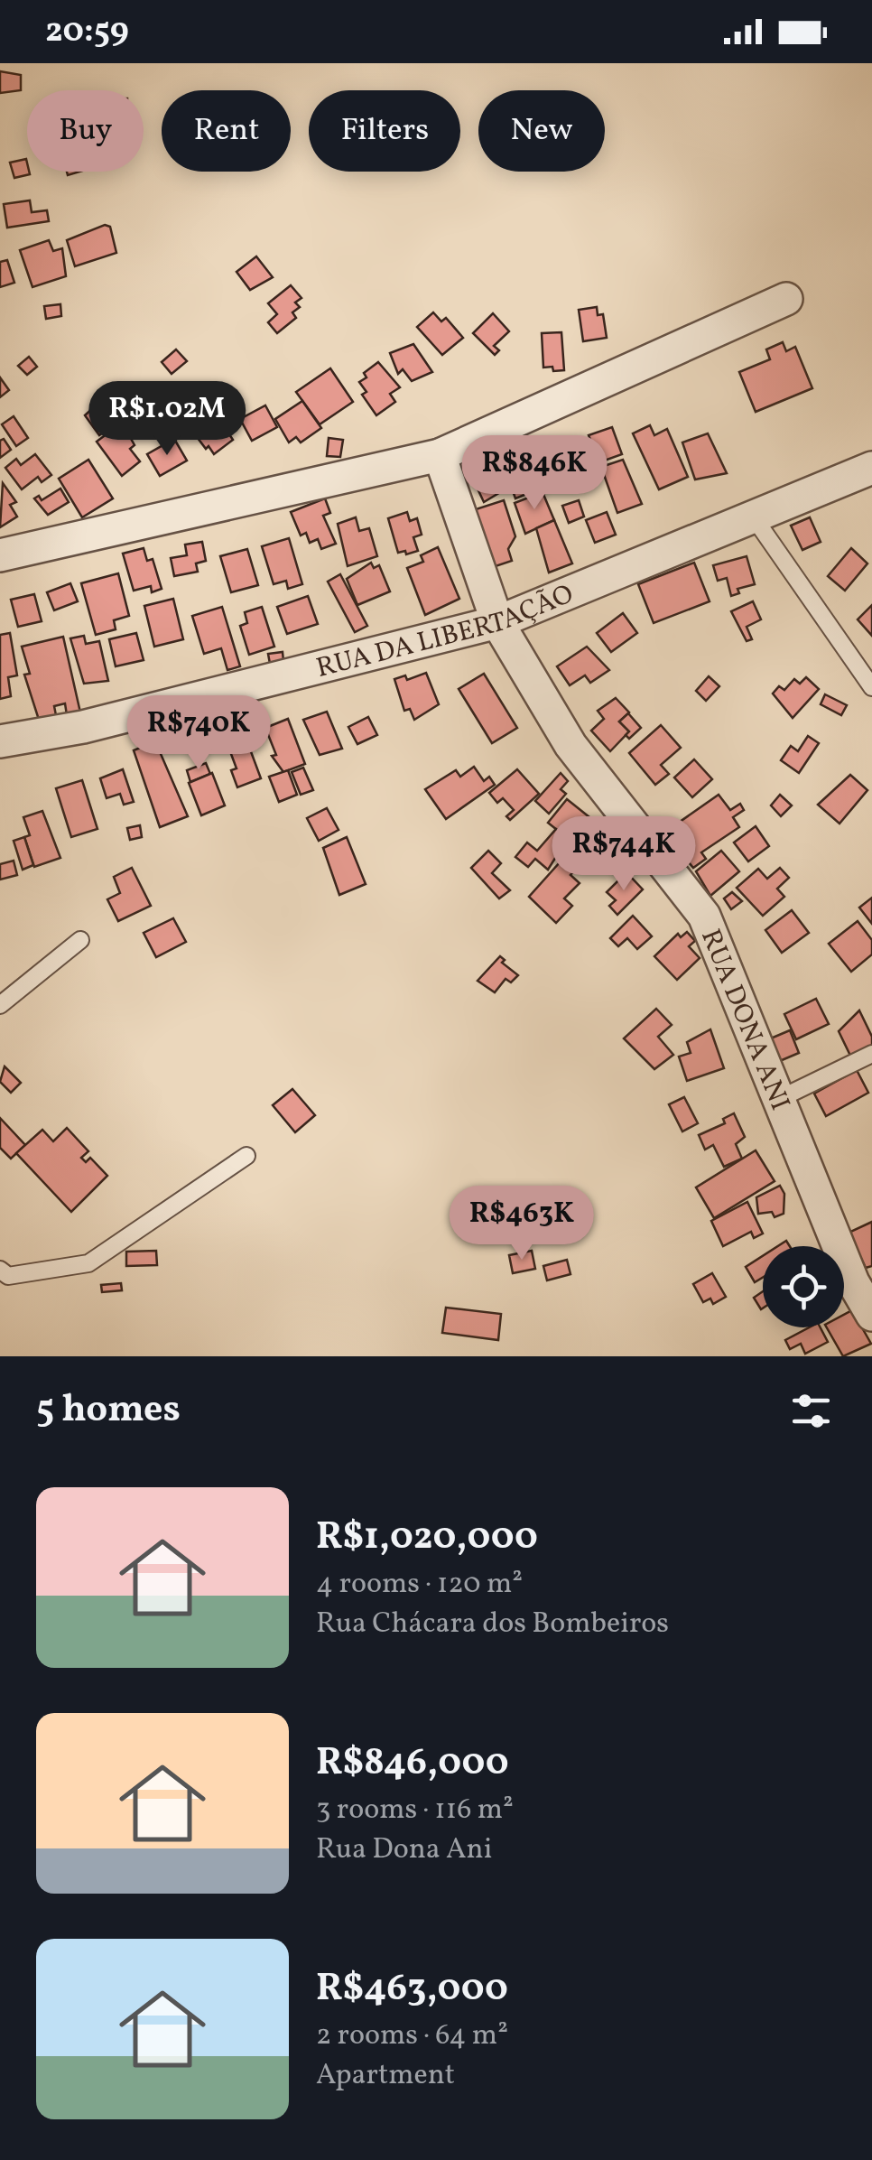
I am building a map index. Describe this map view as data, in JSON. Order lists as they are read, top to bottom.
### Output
{
  "streets": {
    "street": ["RUA DA LIBERTAÇÃO", "RUA DONA ANI"]
  },
  "crossings": [
    ["RUA DA LIBERTAÇÃO", "RUA DONA ANI"]
  ],
  "page": {
    "status": "20:59",
    "chip": [
      "Buy",
      "Rent",
      "Filters",
      "New"
    ],
    "price": [
      "R$1.02M",
      "R$846K",
      "R$740K",
      "R$744K",
      "R$463K"
    ],
    "heading": "5 homes",
    "list": [
      {
        "name": "R$1,020,000",
        "note": "4 rooms · 120 m² · Rua Chácara dos Bombeiros"
      },
      {
        "name": "R$846,000",
        "note": "3 rooms · 116 m² · Rua Dona Ani"
      },
      {
        "name": "R$463,000",
        "note": "2 rooms · 64 m² · Apartment"
      }
    ]
  }
}
